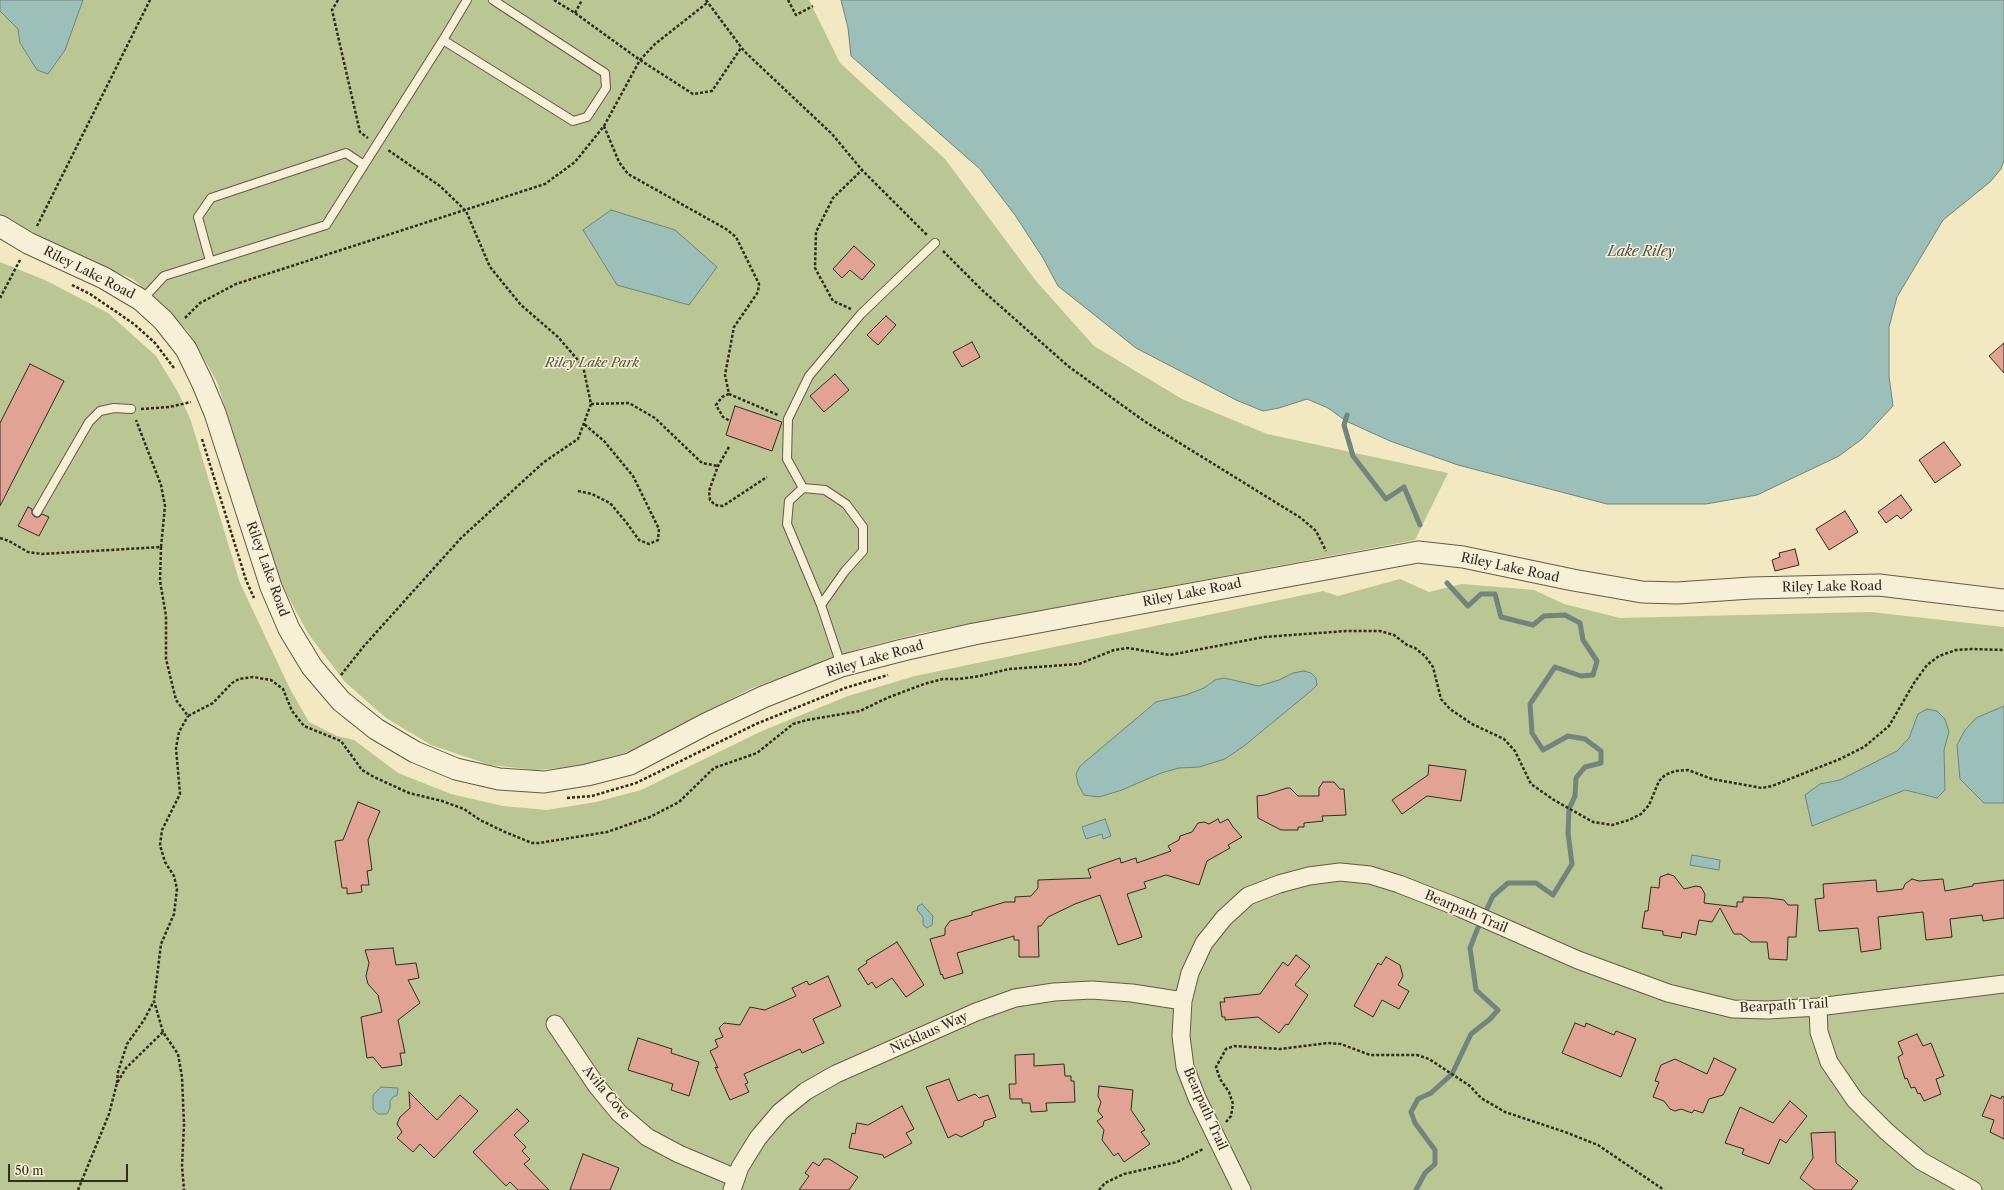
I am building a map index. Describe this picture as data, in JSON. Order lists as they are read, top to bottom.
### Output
{
  "streets": {
    "street": [
      "Riley Lake Road",
      "Bearpath Trail",
      "Nicklaus Way",
      "Avila Cove"
    ]
  },
  "crossings": [
    ["Bearpath Trail", "Nicklaus Way"],
    ["Nicklaus Way", "Avila Cove"]
  ],
  "water": ["Lake Riley"],
  "parks": ["Riley Lake Park"],
  "scale_bar": "50 m"
}
